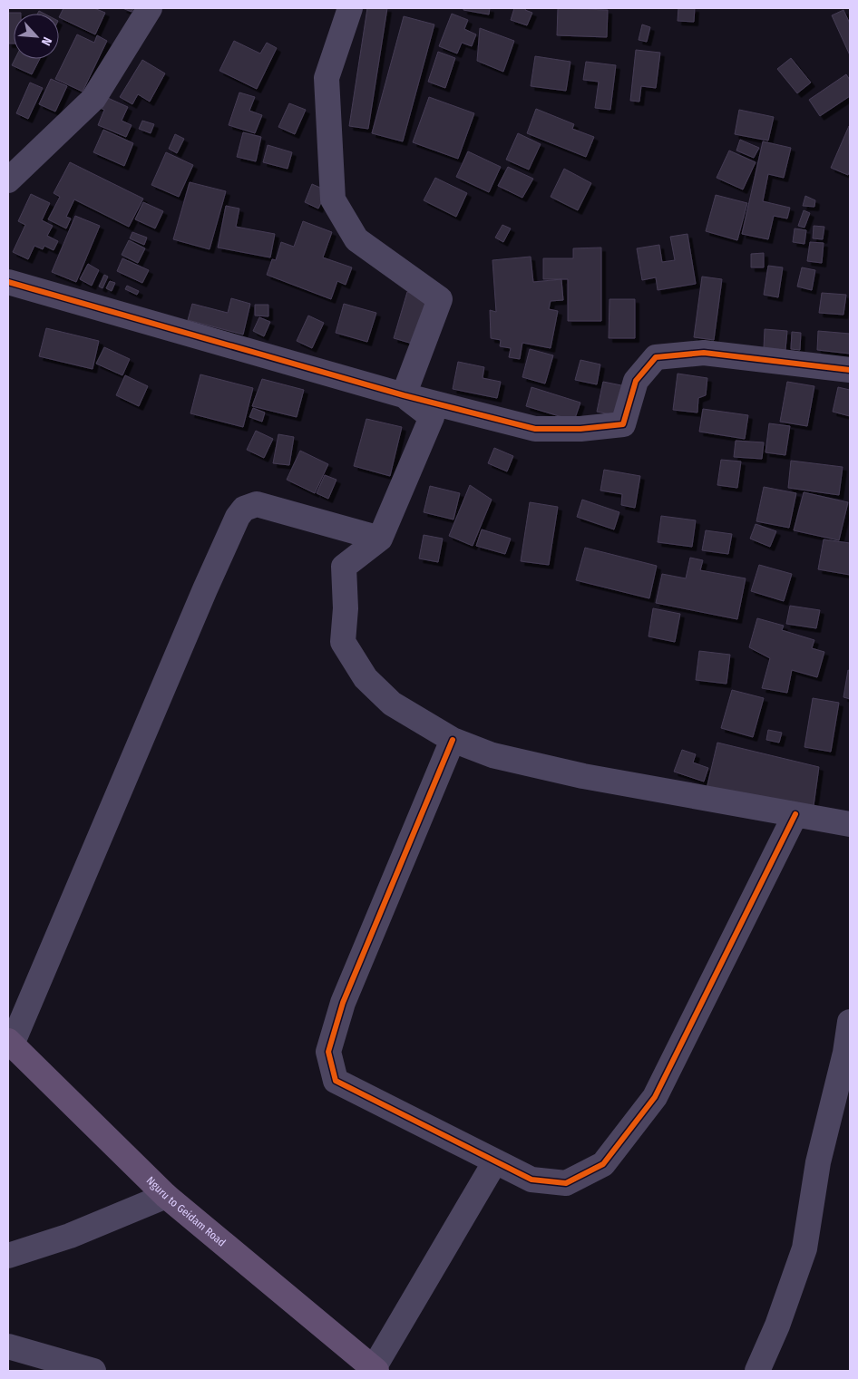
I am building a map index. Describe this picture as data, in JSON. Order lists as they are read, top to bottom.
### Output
{
  "streets": {
    "main road": ["Nguru to Geidam Road"]
  },
  "north": "bottom right"
}
